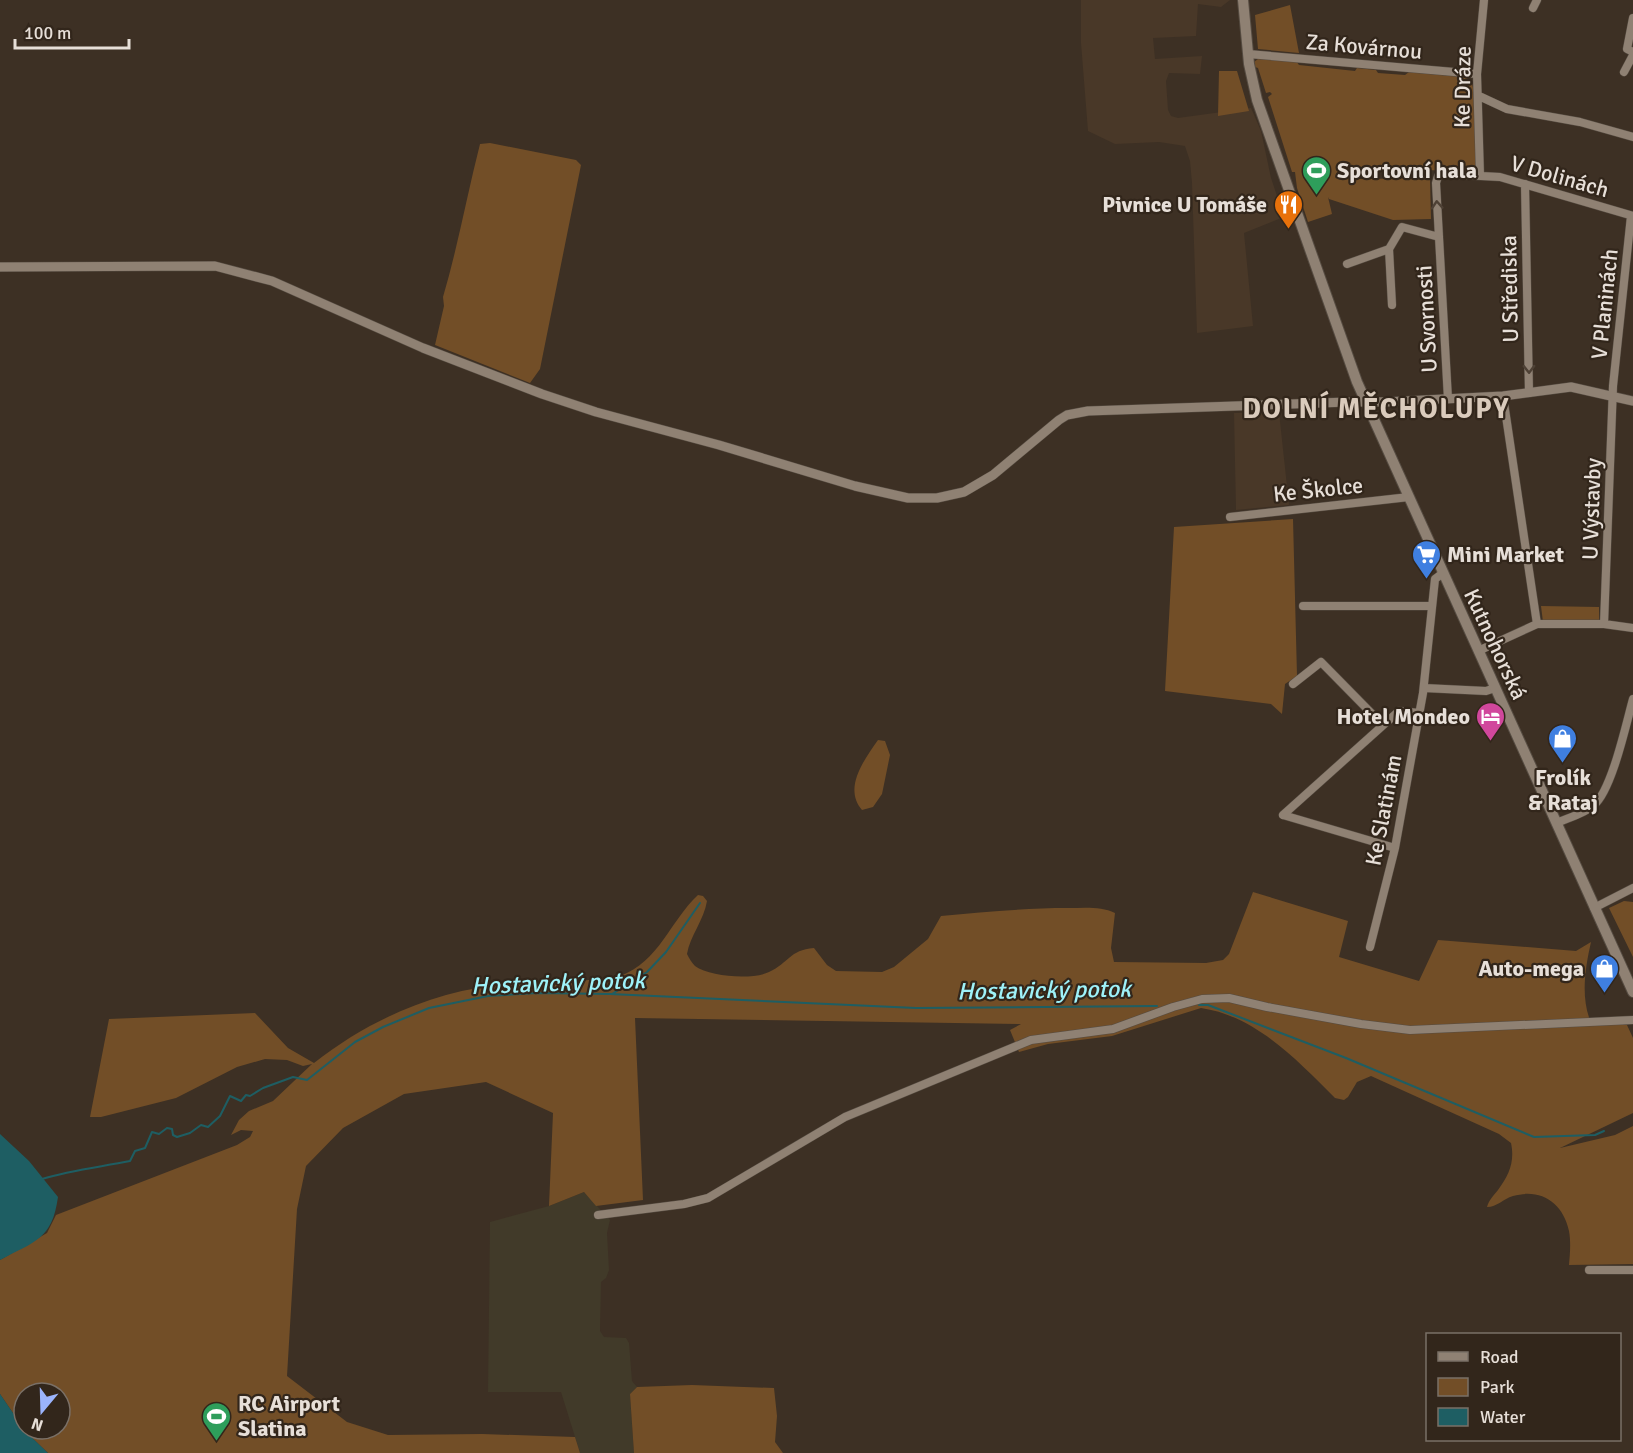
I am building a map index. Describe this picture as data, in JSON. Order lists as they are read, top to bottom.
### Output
{
  "streets": {
    "main road": ["Kutnohorská"],
    "street": [
      "Za Kovárnou",
      "Ke Dráze",
      "V Dolinách",
      "U Střediska",
      "V Planinách",
      "U Svornosti",
      "Ke Školce",
      "U Výstavby",
      "Ke Slatinám"
    ]
  },
  "crossings": [
    ["Za Kovárnou", "Ke Dráze"],
    ["Za Kovárnou", "Kutnohorská"],
    ["Ke Dráze", "V Dolinách"],
    ["V Dolinách", "U Střediska"],
    ["V Dolinách", "V Planinách"],
    ["V Dolinách", "U Svornosti"],
    ["V Planinách", "U Výstavby"],
    ["Ke Školce", "Kutnohorská"],
    ["Kutnohorská", "Ke Slatinám"]
  ],
  "one_way": ["U Střediska"],
  "districts": ["DOLNÍ MĚCHOLUPY"],
  "water": ["Hostavický potok"],
  "places": {
    "sports": ["Sportovní hala", "RC Airport Slatina"],
    "restaurant": ["Pivnice U Tomáše"],
    "supermarket": ["Mini Market"],
    "hotel": ["Hotel Mondeo"],
    "shop": ["Frolík & Rataj", "Auto-mega"]
  },
  "legend": ["Road", "Park", "Water"],
  "scale_bar": "100 m",
  "north": "bottom"
}
